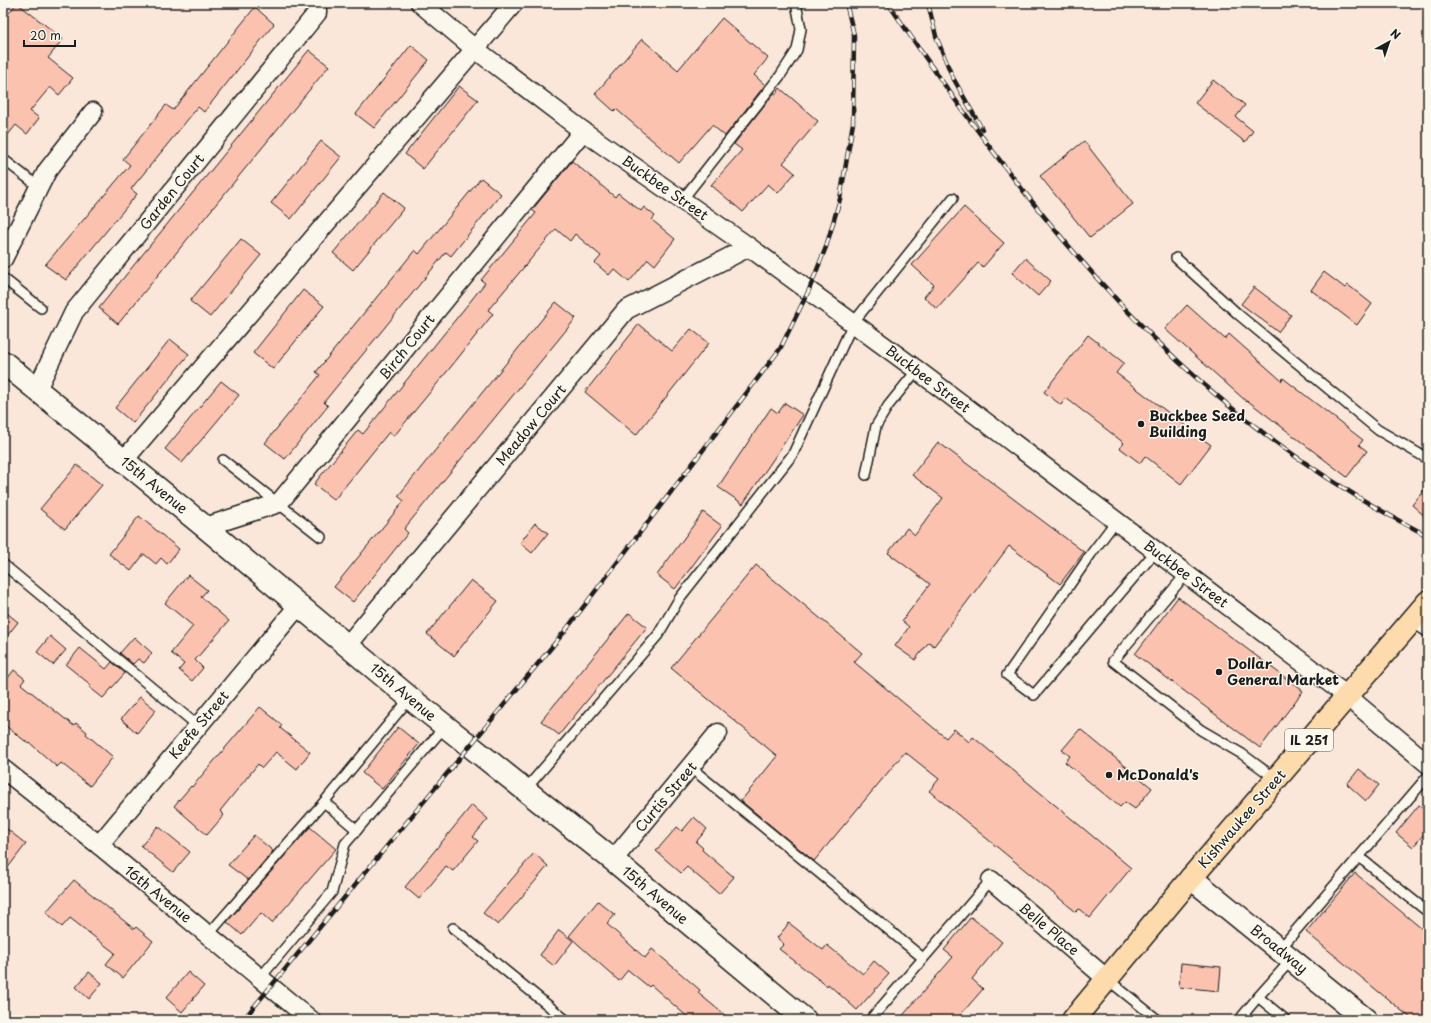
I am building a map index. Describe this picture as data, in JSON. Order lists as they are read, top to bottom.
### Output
{
  "streets": {
    "main road": [
      "15th Avenue",
      "IL 251",
      "Kishwaukee Street",
      "Broadway"
    ],
    "street": [
      "Buckbee Street",
      "Garden Court",
      "Birch Court",
      "Meadow Court",
      "Keefe Street",
      "Curtis Street",
      "16th Avenue",
      "Belle Place"
    ]
  },
  "crossings": [
    ["Buckbee Street", "Birch Court"],
    ["Buckbee Street", "Meadow Court"],
    ["Buckbee Street", "Kishwaukee Street"],
    ["Garden Court", "15th Avenue"],
    ["Meadow Court", "15th Avenue"],
    ["15th Avenue", "Keefe Street"],
    ["15th Avenue", "Curtis Street"],
    ["Keefe Street", "16th Avenue"],
    ["Kishwaukee Street", "Belle Place"],
    ["Kishwaukee Street", "Broadway"]
  ],
  "places": ["Buckbee Seed Building", "Dollar General Market", "McDonald's"],
  "scale_bar": "20 m",
  "north": "top right"
}
